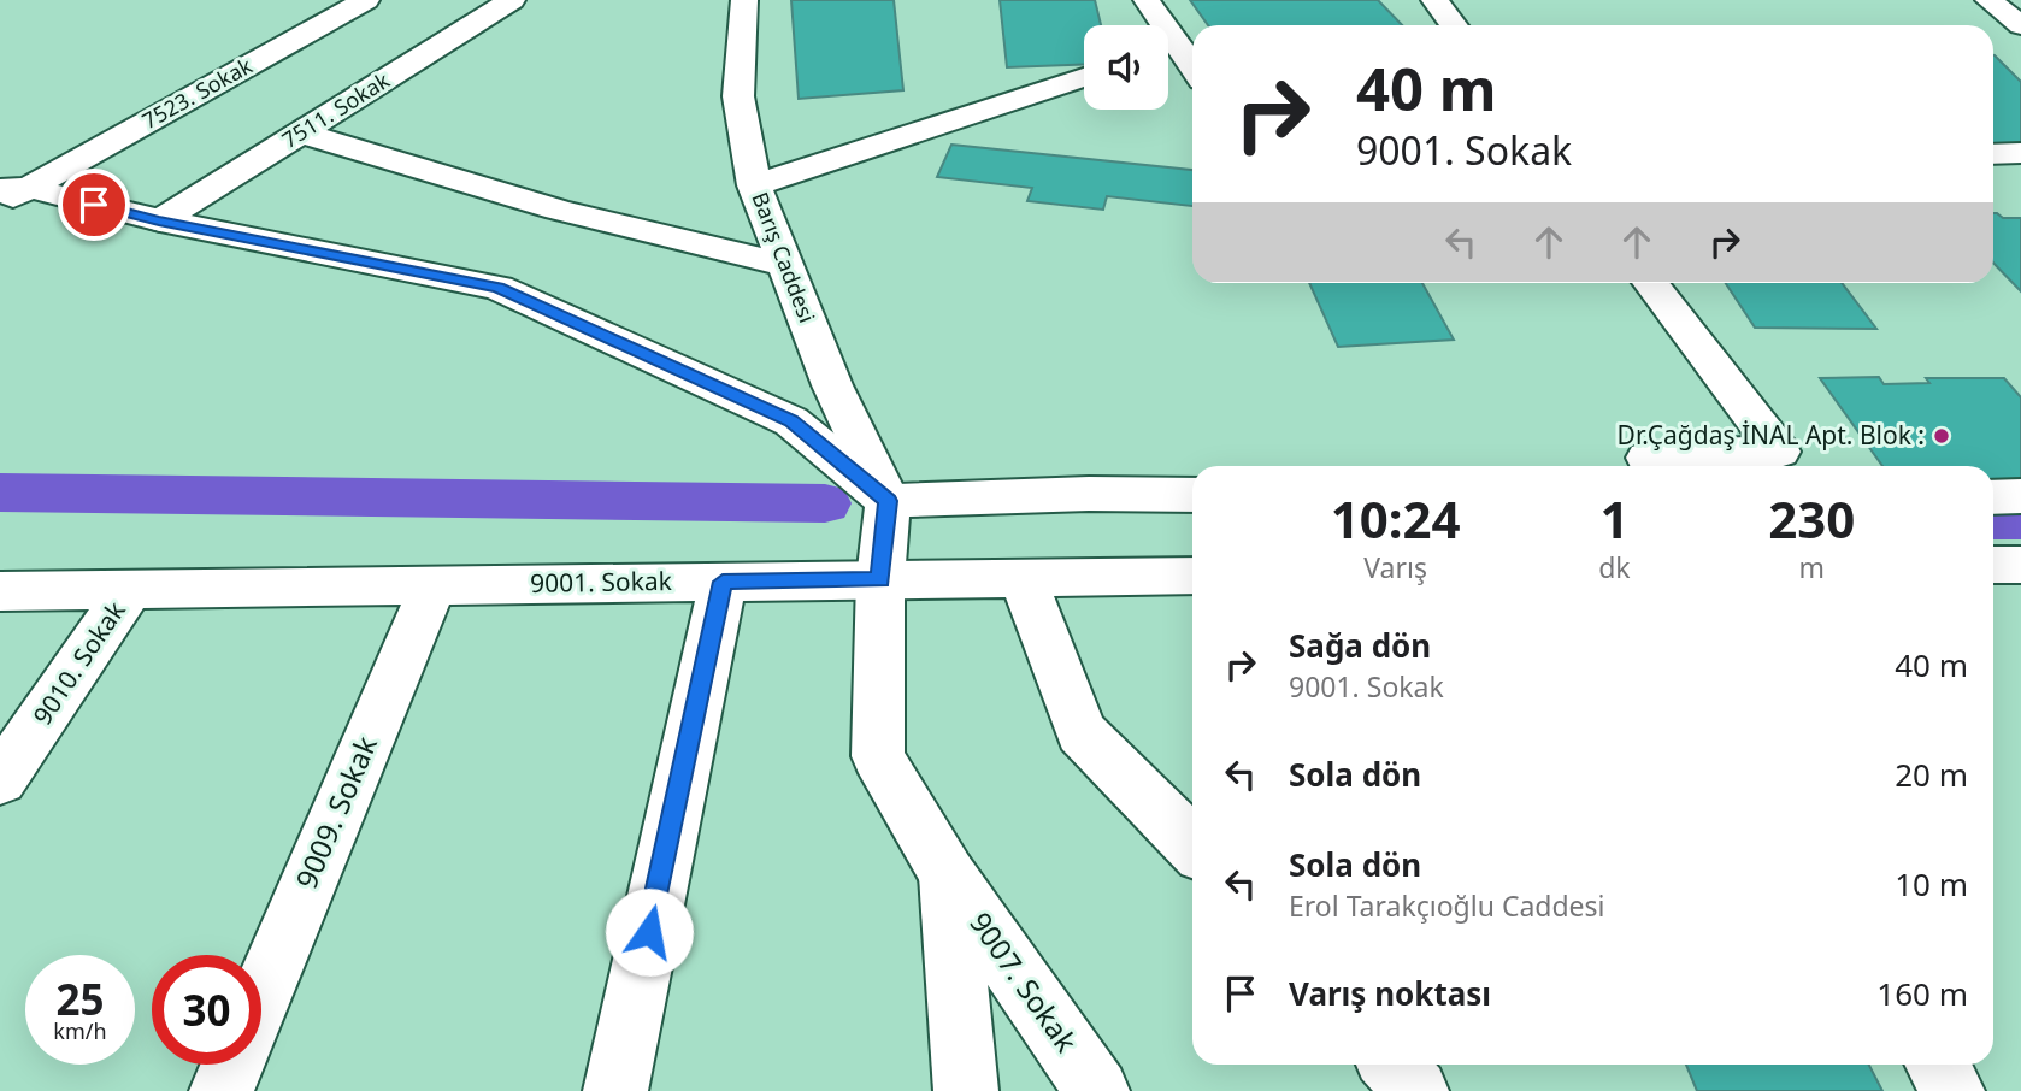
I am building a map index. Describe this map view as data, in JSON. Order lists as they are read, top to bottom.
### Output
{
  "streets": {
    "street": [
      "7523. Sokak",
      "7511. Sokak",
      "Barış Caddesi",
      "9001. Sokak",
      "9010. Sokak",
      "9009. Sokak",
      "9007. Sokak"
    ]
  },
  "crossings": [
    ["Barış Caddesi", "9007. Sokak"],
    ["9001. Sokak", "9010. Sokak"],
    ["9001. Sokak", "9009. Sokak"],
    ["9001. Sokak", "9007. Sokak"]
  ],
  "places": ["Dr.Çağdaş İNAL Apt. Blok :"],
  "page": {
    "turn": ["40 m", "9001. Sokak"],
    "eta": [
      "10:24",
      "Varış",
      "1",
      "dk",
      "230",
      "m"
    ],
    "list": [
      {
        "name": "Sağa dön",
        "note": "9001. Sokak",
        "value": "40 m"
      },
      {
        "name": "Sola dön",
        "value": "20 m"
      },
      {
        "name": "Sola dön",
        "note": "Erol Tarakçıoğlu Caddesi",
        "value": "10 m"
      },
      {
        "name": "Varış noktası",
        "value": "160 m"
      }
    ],
    "speed": "25 km/h",
    "limit": "30"
  }
}
